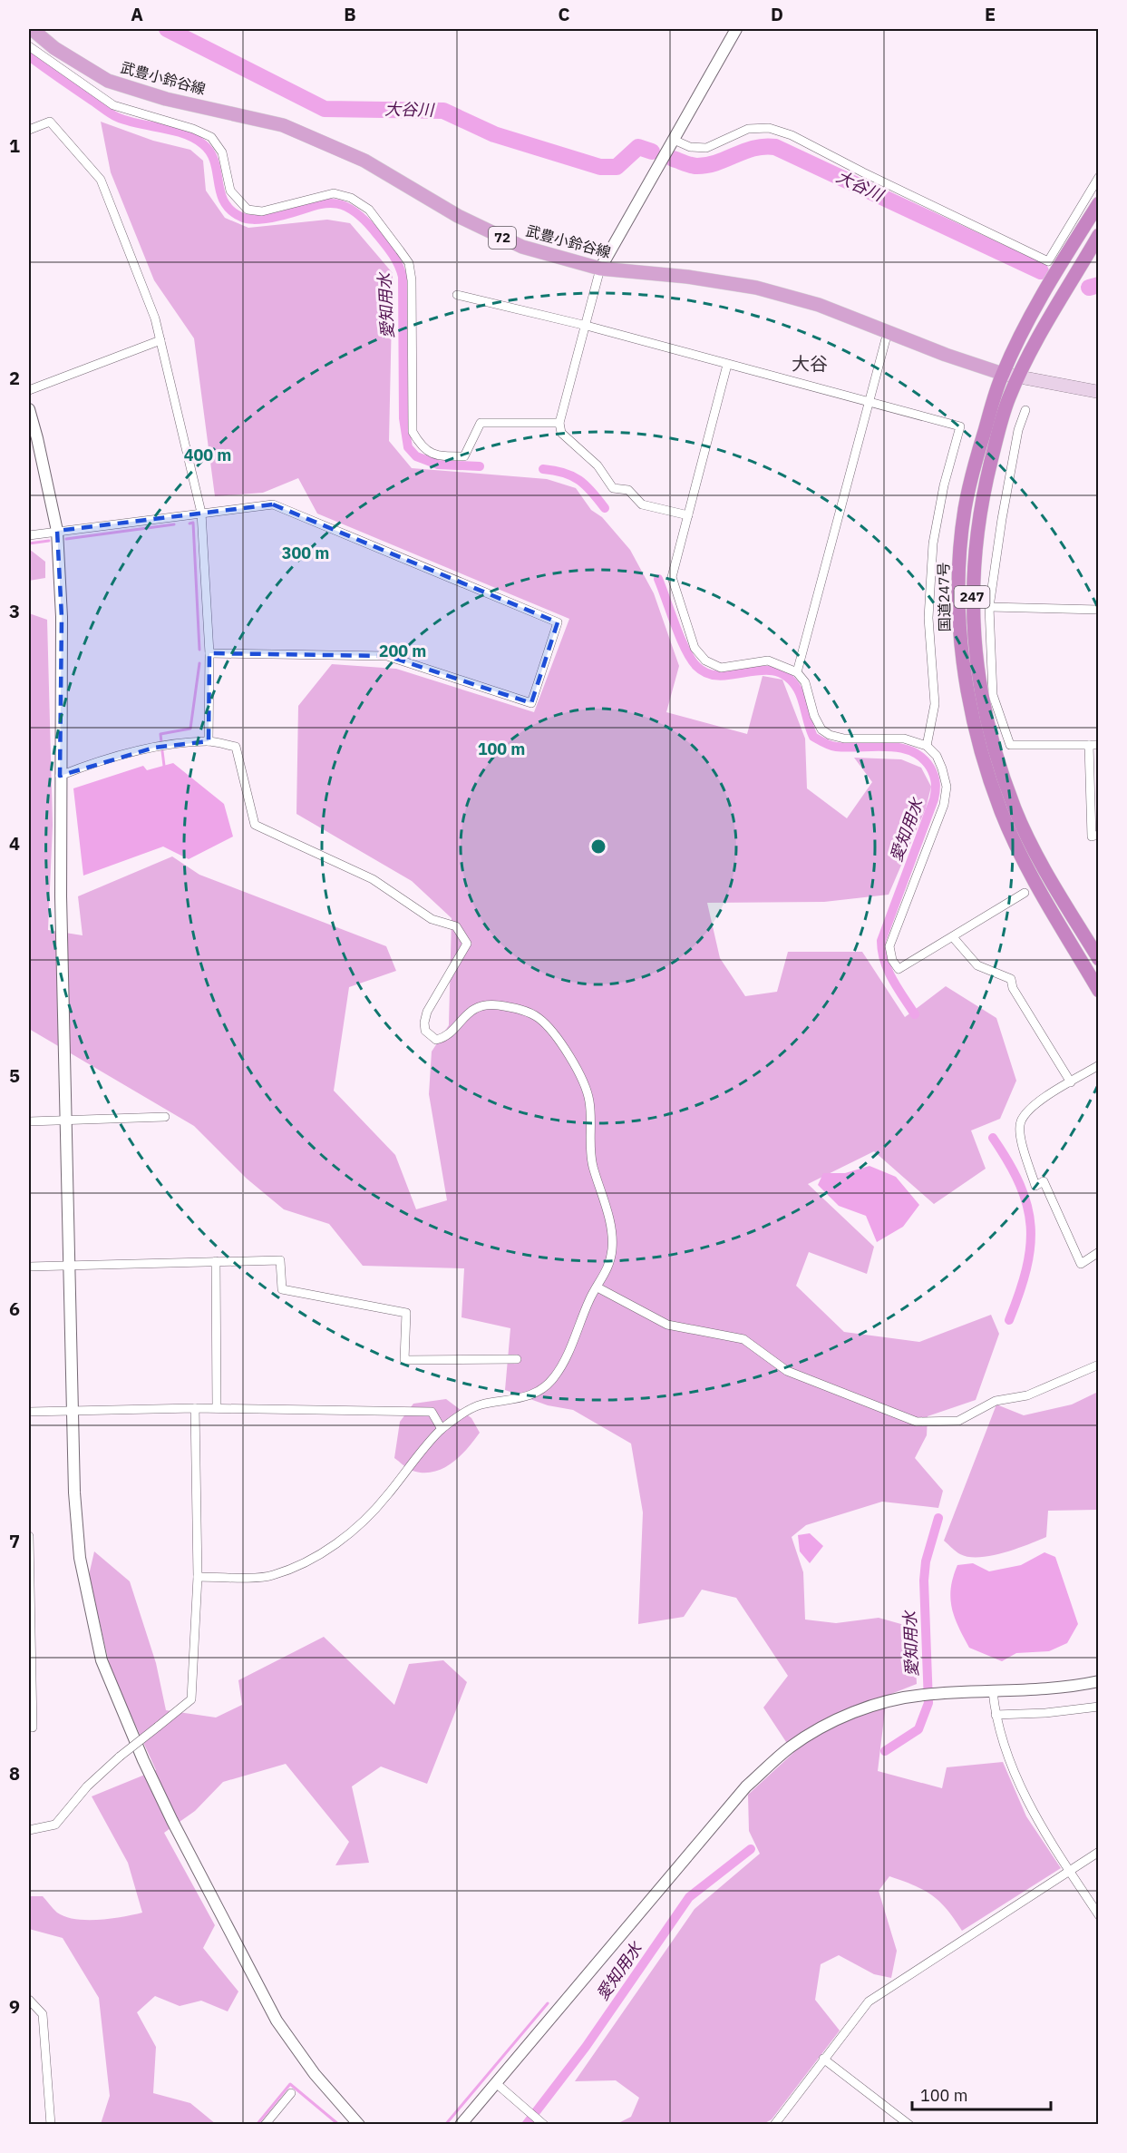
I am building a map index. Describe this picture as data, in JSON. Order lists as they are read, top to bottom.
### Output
{
  "streets": {
    "highway": ["国道247号", "247"],
    "main road": ["武豊小鈴谷線", "72"]
  },
  "crossings": [
    ["武豊小鈴谷線", "国道247号"]
  ],
  "districts": ["大谷"],
  "water": ["大谷川", "愛知用水"],
  "scale_bar": "100 m",
  "grid": {
    "columns": [
      "A",
      "B",
      "C",
      "D",
      "E"
    ],
    "rows": [
      "1",
      "2",
      "3",
      "4",
      "5",
      "6",
      "7",
      "8",
      "9"
    ]
  },
  "rings": [
    "400 m",
    "300 m",
    "200 m",
    "100 m"
  ]
}
